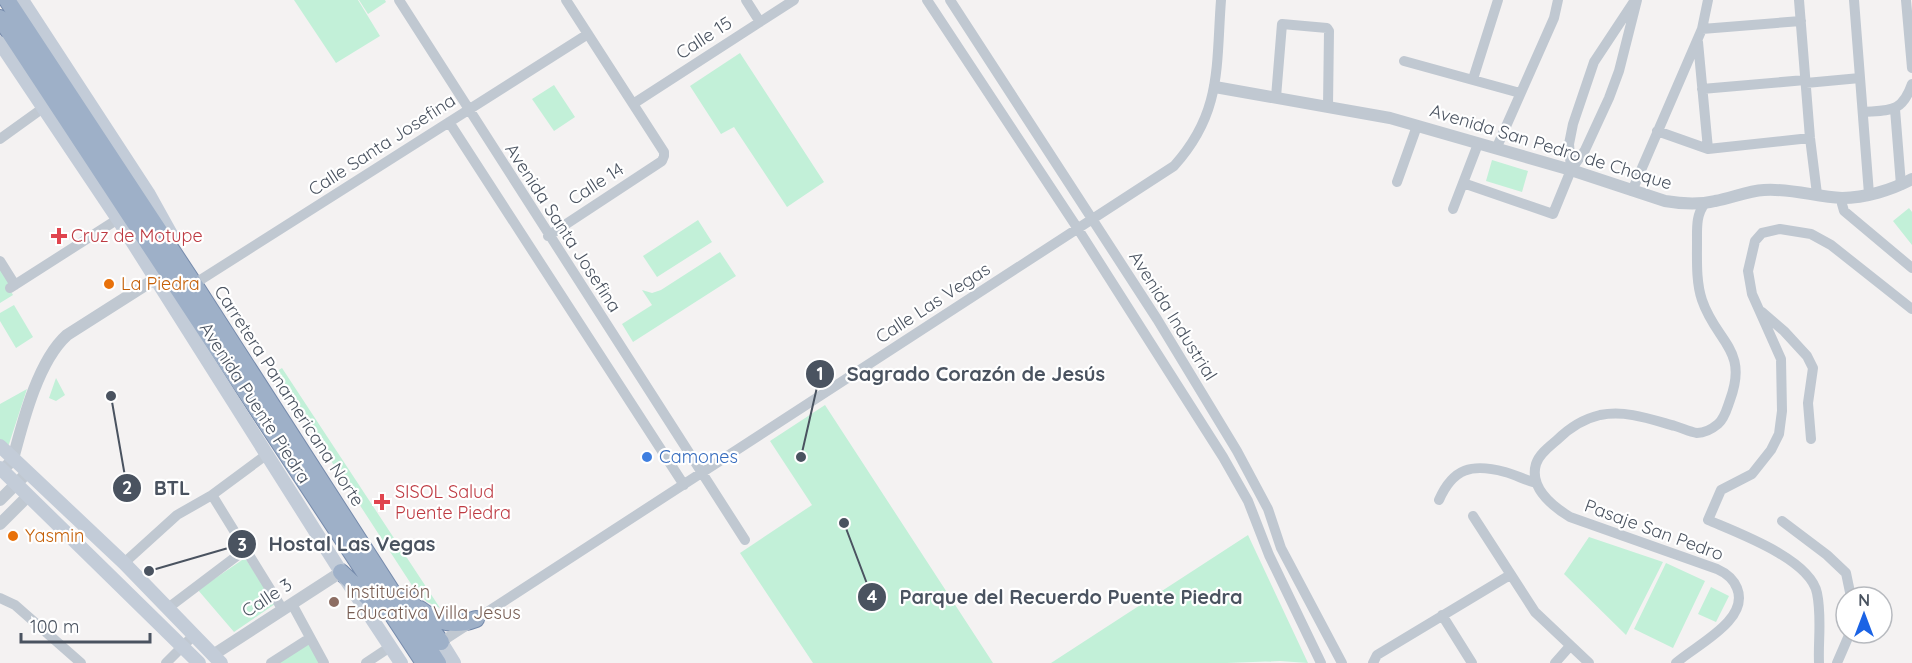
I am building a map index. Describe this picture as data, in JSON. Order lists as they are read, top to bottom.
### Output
{
  "streets": {
    "highway": ["Carretera Panamericana Norte"],
    "main road": ["Avenida Puente Piedra"],
    "street": [
      "Calle 15",
      "Calle Santa Josefina",
      "Avenida San Pedro de Choque",
      "Calle 14",
      "Avenida Santa Josefina",
      "Calle Las Vegas",
      "Avenida Industrial",
      "Pasaje San Pedro",
      "Calle 3"
    ]
  },
  "crossings": [
    ["Calle 15", "Calle 14"],
    ["Calle Santa Josefina", "Avenida Santa Josefina"],
    ["Calle Santa Josefina", "Carretera Panamericana Norte"],
    ["Avenida San Pedro de Choque", "Calle Las Vegas"],
    ["Calle 14", "Avenida Santa Josefina"],
    ["Avenida Santa Josefina", "Calle Las Vegas"],
    ["Calle Las Vegas", "Avenida Industrial"],
    ["Avenida Puente Piedra", "Calle 3"]
  ],
  "places": {
    "health": ["Cruz de Motupe", "SISOL Salud Puente Piedra"],
    "other": [
      "La Piedra",
      "BTL",
      "Camones",
      "Sagrado Corazón de Jesús",
      "Parque del Recuerdo Puente Piedra",
      "Yasmin",
      "Hostal Las Vegas",
      "Institución Educativa Villa Jesus"
    ]
  },
  "scale_bar": "100 m",
  "north": "top"
}
